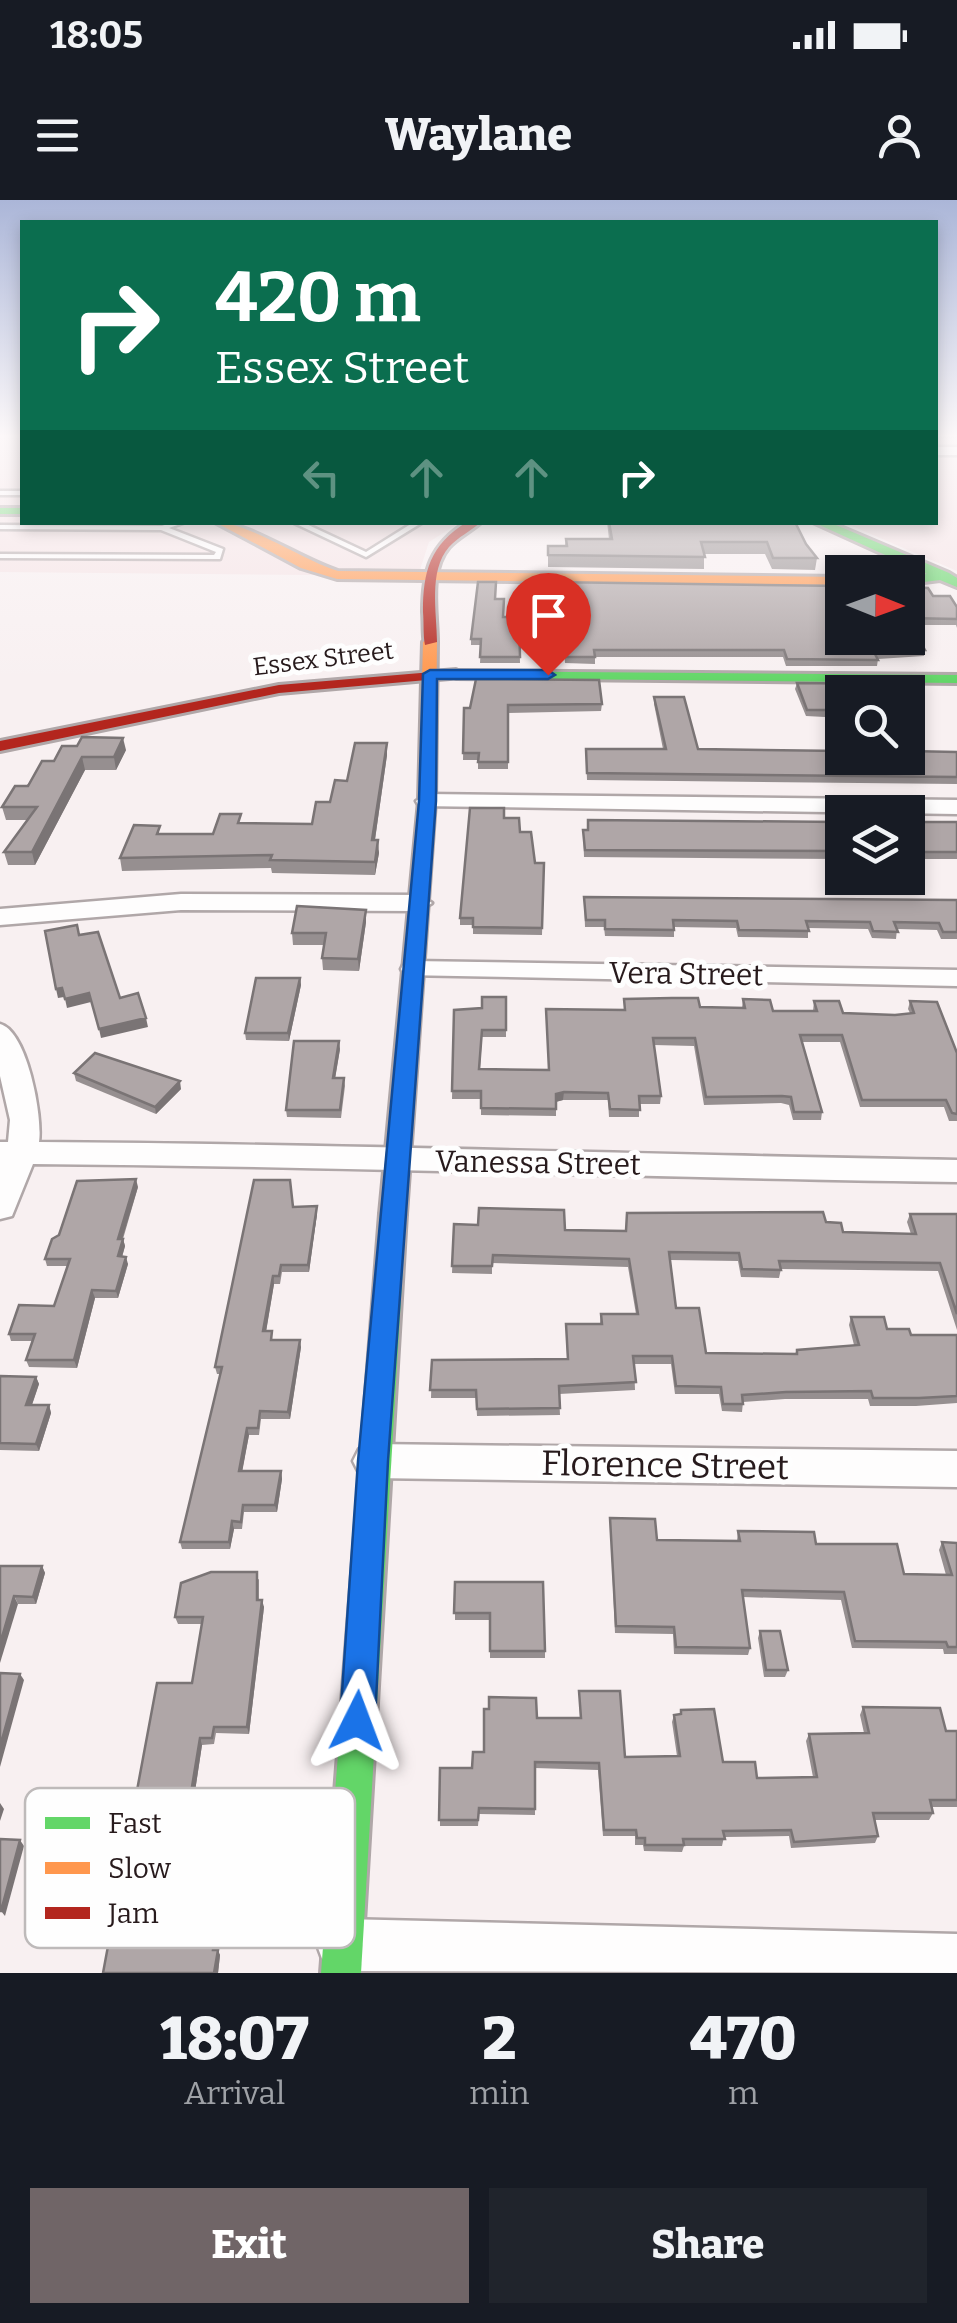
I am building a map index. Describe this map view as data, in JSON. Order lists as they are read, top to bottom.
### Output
{
  "streets": {
    "street": [
      "Essex Street",
      "Vera Street",
      "Vanessa Street",
      "Florence Street"
    ]
  },
  "legend": ["Fast", "Slow", "Jam"],
  "north": "right",
  "page": {
    "status": "18:05",
    "header": "Waylane",
    "turn": ["420 m", "Essex Street"],
    "eta": [
      "18:07",
      "Arrival",
      "2",
      "min",
      "470",
      "m"
    ],
    "buttons": ["Exit", "Share"]
  }
}
